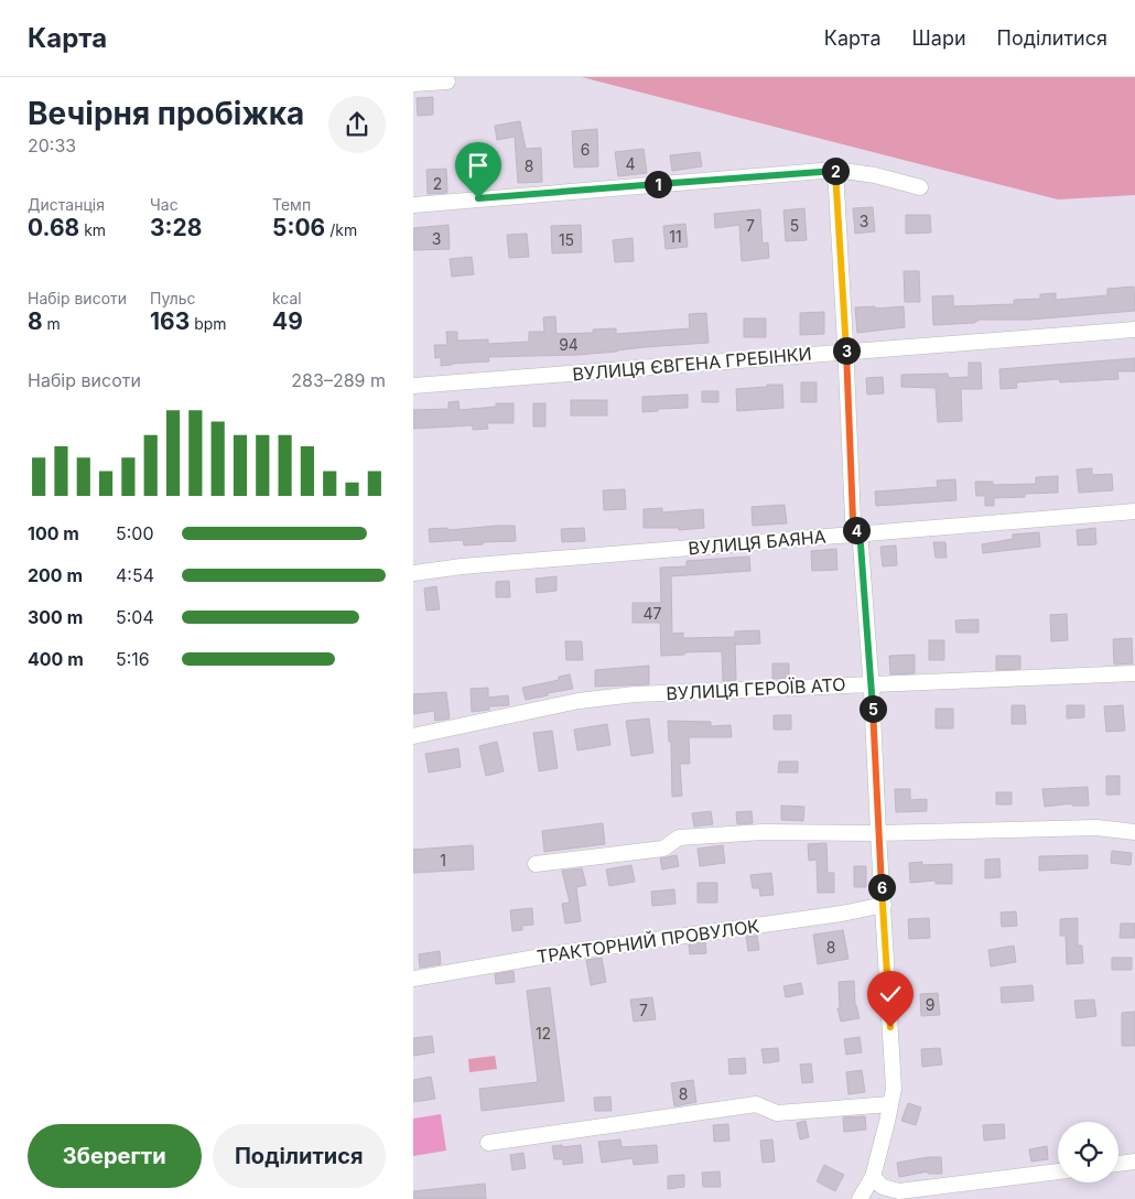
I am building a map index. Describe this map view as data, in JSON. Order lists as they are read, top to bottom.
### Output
{
  "streets": {
    "street": [
      "ВУЛИЦЯ ЄВГЕНА ГРЕБІНКИ",
      "ВУЛИЦЯ БАЯНА",
      "ВУЛИЦЯ ГЕРОЇВ АТО",
      "ТРАКТОРНИЙ ПРОВУЛОК"
    ]
  },
  "house_numbers": [
    "6",
    "4",
    "8",
    "2",
    "3",
    "7",
    "5",
    "11",
    "3",
    "15",
    "94",
    "47",
    "1",
    "8",
    "9",
    "7",
    "12",
    "8"
  ],
  "page": {
    "header": "Карта",
    "nav": ["Карта", "Шари", "Поділитися"],
    "heading": ["Вечірня пробіжка", "20:33"],
    "pins": [
      "2",
      "1",
      "3",
      "4",
      "5",
      "6"
    ],
    "stats": [
      ["Дистанція", "0.68 km"],
      ["Час", "3:28"],
      ["Темп", "5:06 /km"],
      ["Набір висоти", "8 m"],
      ["Пульс", "163 bpm"],
      ["kcal", "49"]
    ],
    "chart": ["Набір висоти", "283–289 m"],
    "list": [
      {
        "name": "100 m",
        "note": "5:00"
      },
      {
        "name": "200 m",
        "note": "4:54"
      },
      {
        "name": "300 m",
        "note": "5:04"
      },
      {
        "name": "400 m",
        "note": "5:16"
      }
    ],
    "buttons": ["Зберегти", "Поділитися"]
  }
}
